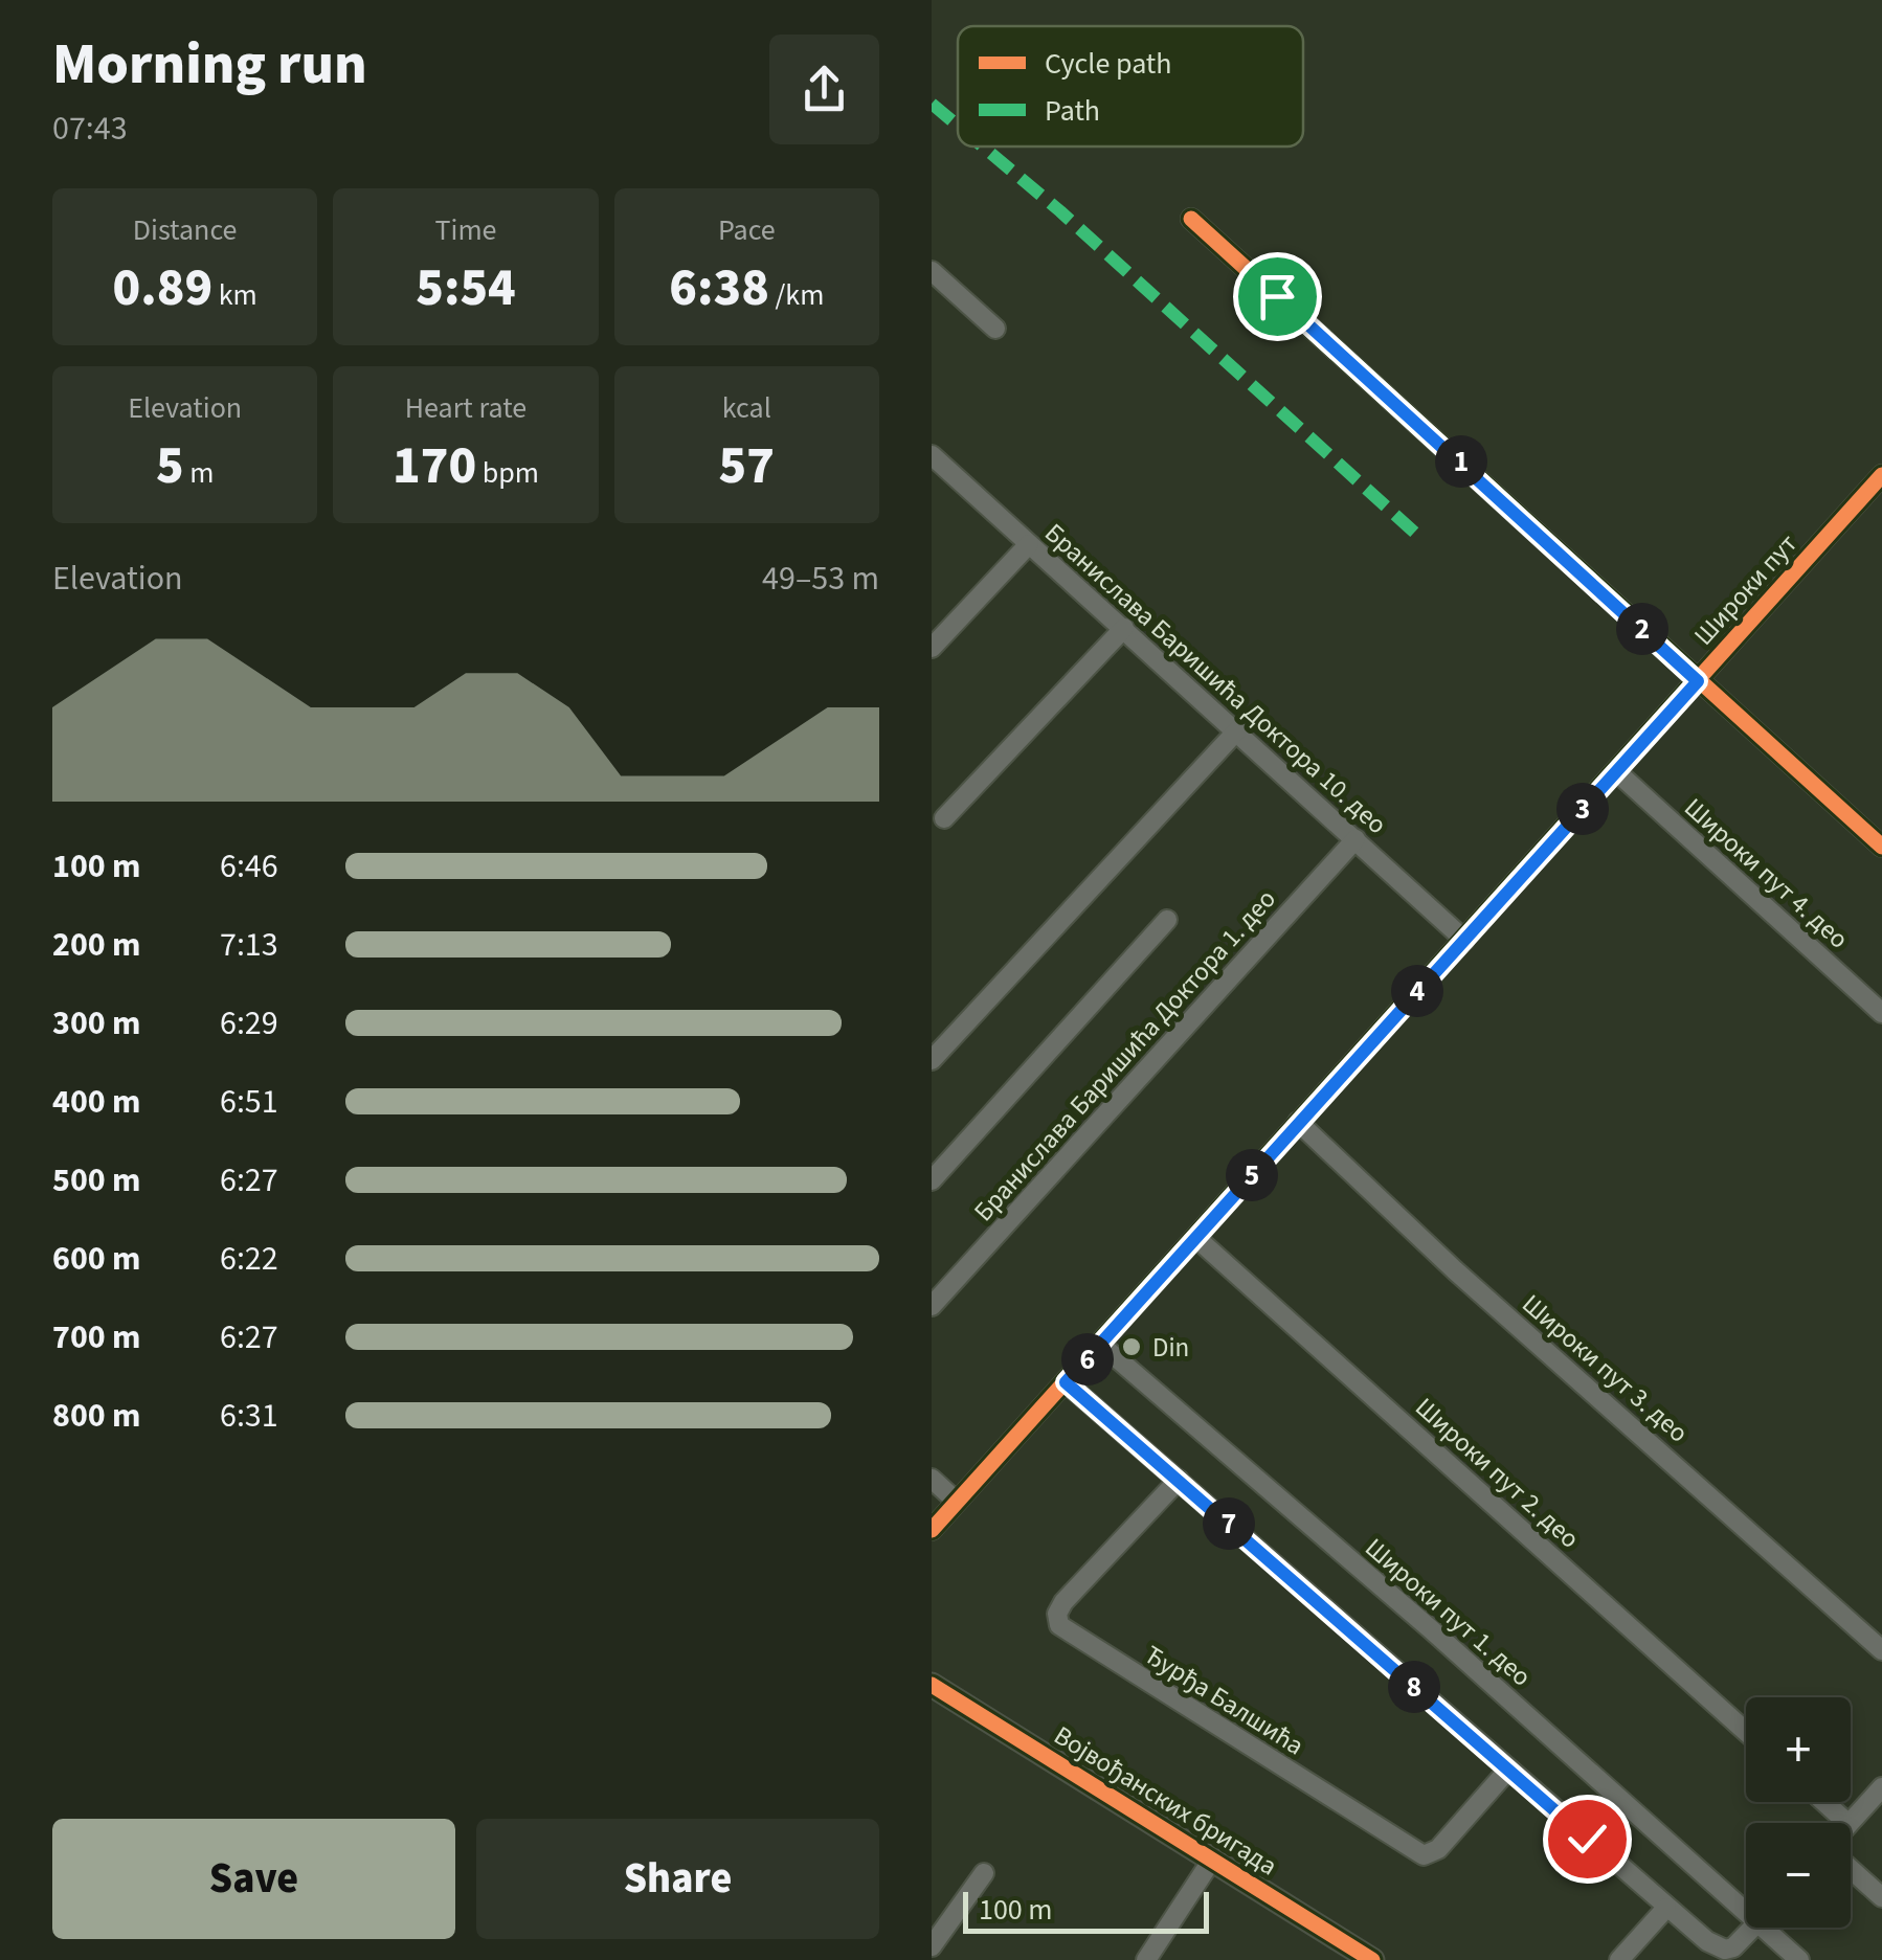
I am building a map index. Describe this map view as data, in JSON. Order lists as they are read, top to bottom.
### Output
{
  "streets": {
    "street": [
      "Широки пут",
      "Бранислава Баришића Доктора 10. део",
      "Широки пут 4. део",
      "Бранислава Баришића Доктора 1. део",
      "Широки пут 3. део",
      "Широки пут 2. део",
      "Широки пут 1. део",
      "Ђурђа Балшића",
      "Војвођанских бригада"
    ]
  },
  "crossings": [
    ["Широки пут", "Бранислава Баришића Доктора 10. део"],
    ["Широки пут", "Широки пут 4. део"],
    ["Широки пут", "Широки пут 3. део"],
    ["Широки пут", "Широки пут 2. део"],
    ["Широки пут", "Широки пут 1. део"],
    ["Бранислава Баришића Доктора 10. део", "Бранислава Баришића Доктора 1. део"]
  ],
  "places": ["Din"],
  "legend": ["Cycle path", "Path"],
  "scale_bar": "100 m",
  "page": {
    "heading": ["Morning run", "07:43"],
    "stats": [
      ["Distance", "0.89 km"],
      ["Time", "5:54"],
      ["Pace", "6:38 /km"],
      ["Elevation", "5 m"],
      ["Heart rate", "170 bpm"],
      ["kcal", "57"]
    ],
    "pins": [
      "1",
      "2",
      "3",
      "4",
      "5",
      "6",
      "7",
      "8"
    ],
    "chart": ["Elevation", "49–53 m"],
    "list": [
      {
        "name": "100 m",
        "note": "6:46"
      },
      {
        "name": "200 m",
        "note": "7:13"
      },
      {
        "name": "300 m",
        "note": "6:29"
      },
      {
        "name": "400 m",
        "note": "6:51"
      },
      {
        "name": "500 m",
        "note": "6:27"
      },
      {
        "name": "600 m",
        "note": "6:22"
      },
      {
        "name": "700 m",
        "note": "6:27"
      },
      {
        "name": "800 m",
        "note": "6:31"
      }
    ],
    "map_buttons": ["+", "−"],
    "buttons": ["Save", "Share"],
    "scale": "100 m"
  }
}
